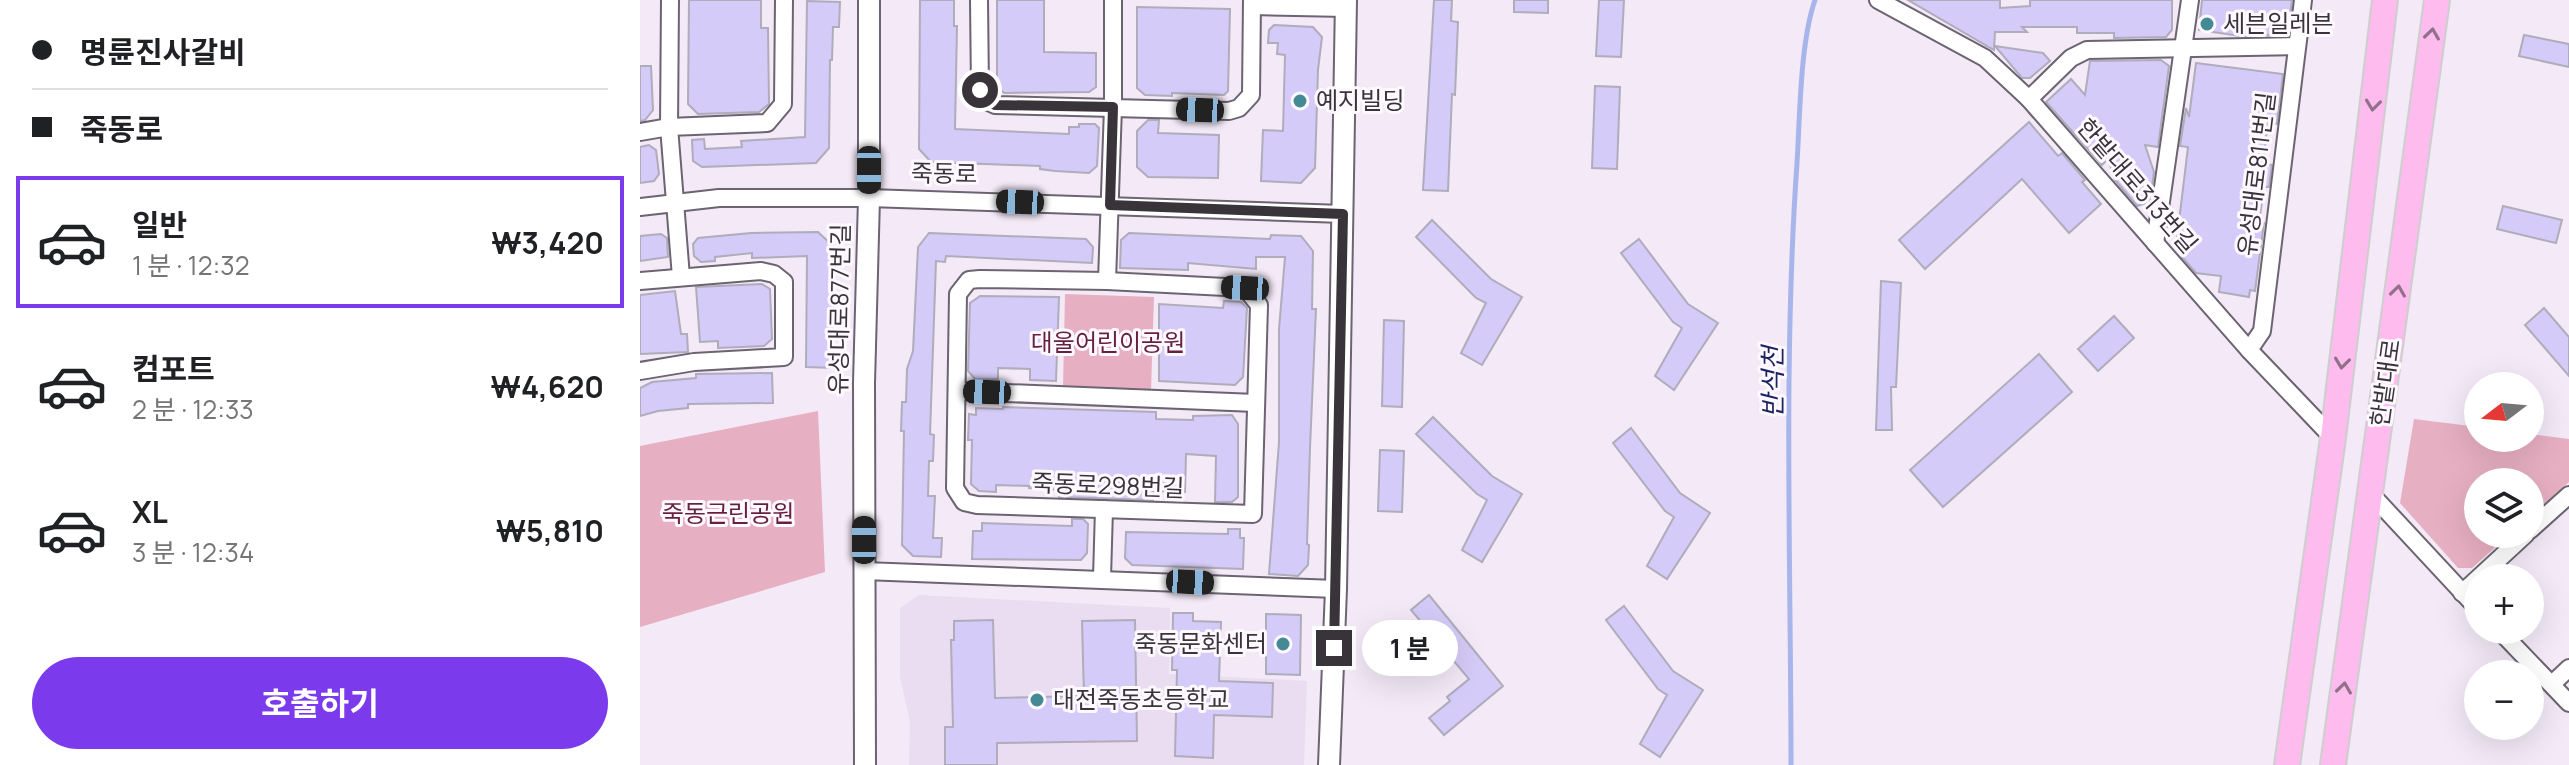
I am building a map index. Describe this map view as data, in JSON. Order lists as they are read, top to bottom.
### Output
{
  "streets": {
    "main road": ["한밭대로"],
    "street": [
      "죽동로",
      "유성대로811번길",
      "한밭대로313번길",
      "유성대로877번길",
      "죽동로298번길"
    ]
  },
  "crossings": [
    ["죽동로", "유성대로877번길"],
    ["유성대로811번길", "한밭대로313번길"],
    ["한밭대로313번길", "한밭대로"]
  ],
  "water": ["반석천"],
  "parks": ["대울어린이공원", "죽동근린공원"],
  "places": [
    "세븐일레븐",
    "예지빌딩",
    "죽동문화센터",
    "대전죽동초등학교"
  ],
  "north": "left",
  "page": {
    "banner": ["명륜진사갈비", "죽동로"],
    "list": [
      {
        "name": "일반",
        "note": "1 분 · 12:32",
        "value": "₩3,420"
      },
      {
        "name": "컴포트",
        "note": "2 분 · 12:33",
        "value": "₩4,620"
      },
      {
        "name": "XL",
        "note": "3 분 · 12:34",
        "value": "₩5,810"
      }
    ],
    "map_buttons": ["+", "−"],
    "bubble": "1 분",
    "buttons": "호출하기"
  }
}
